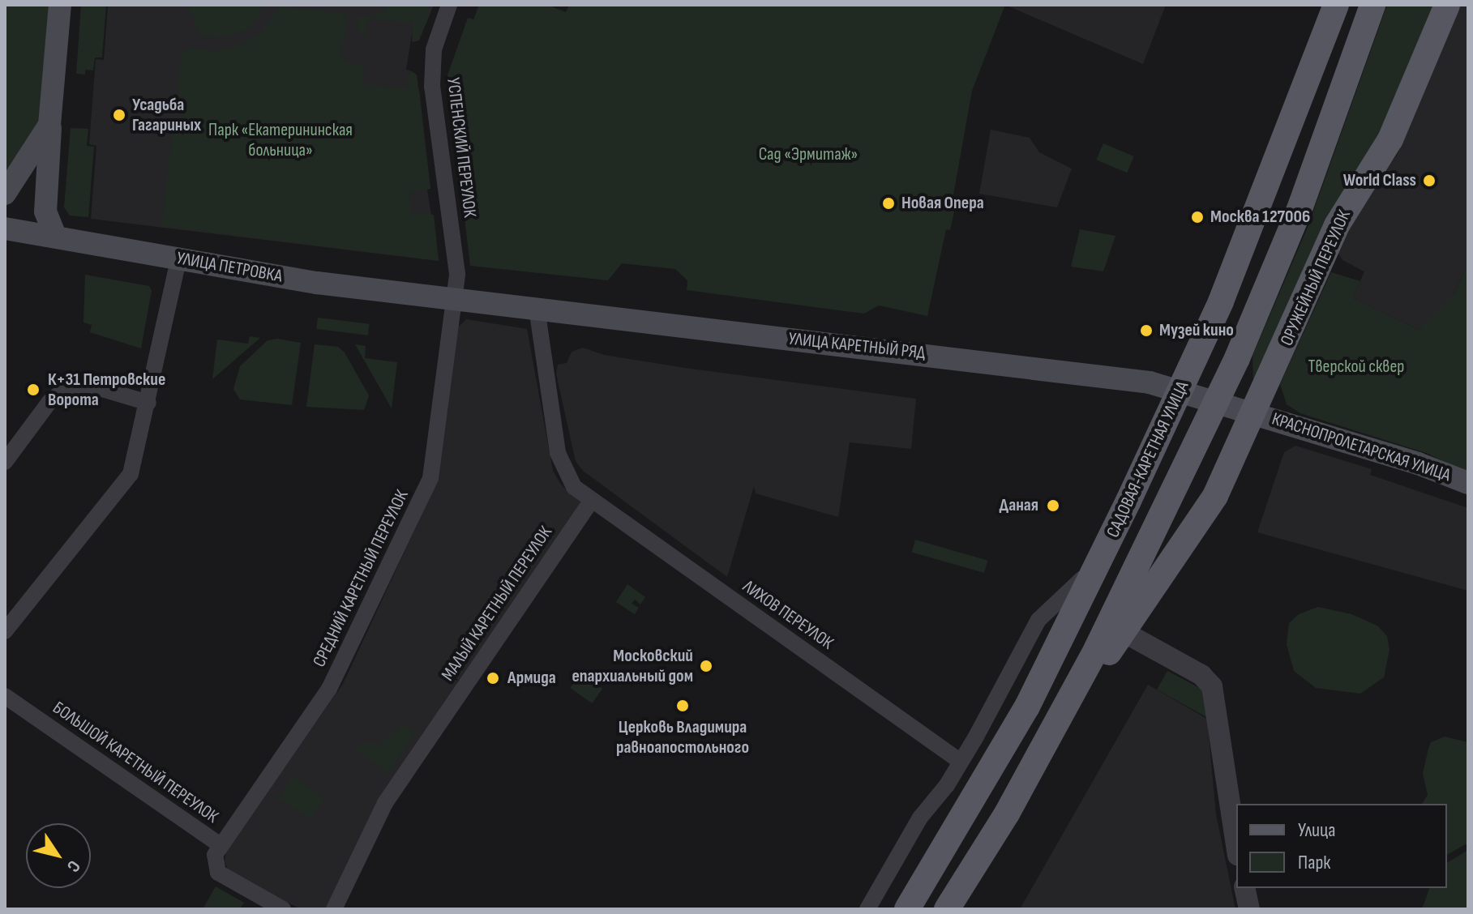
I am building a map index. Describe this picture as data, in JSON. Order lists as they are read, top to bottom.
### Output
{
  "streets": {
    "main road": [
      "УЛИЦА ПЕТРОВКА",
      "ОРУЖЕЙНЫЙ ПЕРЕУЛОК",
      "УЛИЦА КАРЕТНЫЙ РЯД",
      "КРАСНОПРОЛЕТАРСКАЯ УЛИЦА",
      "САДОВАЯ-КАРЕТНАЯ УЛИЦА"
    ],
    "street": [
      "УСПЕНСКИЙ ПЕРЕУЛОК",
      "СРЕДНИЙ КАРЕТНЫЙ ПЕРЕУЛОК",
      "МАЛЫЙ КАРЕТНЫЙ ПЕРЕУЛОК",
      "ЛИХОВ ПЕРЕУЛОК",
      "БОЛЬШОЙ КАРЕТНЫЙ ПЕРЕУЛОК"
    ]
  },
  "crossings": [
    ["УСПЕНСКИЙ ПЕРЕУЛОК", "УЛИЦА ПЕТРОВКА"],
    ["УСПЕНСКИЙ ПЕРЕУЛОК", "УЛИЦА КАРЕТНЫЙ РЯД"],
    ["УСПЕНСКИЙ ПЕРЕУЛОК", "СРЕДНИЙ КАРЕТНЫЙ ПЕРЕУЛОК"],
    ["УЛИЦА ПЕТРОВКА", "УЛИЦА КАРЕТНЫЙ РЯД"],
    ["УЛИЦА ПЕТРОВКА", "СРЕДНИЙ КАРЕТНЫЙ ПЕРЕУЛОК"],
    ["ОРУЖЕЙНЫЙ ПЕРЕУЛОК", "УЛИЦА КАРЕТНЫЙ РЯД"],
    ["ОРУЖЕЙНЫЙ ПЕРЕУЛОК", "КРАСНОПРОЛЕТАРСКАЯ УЛИЦА"],
    ["ОРУЖЕЙНЫЙ ПЕРЕУЛОК", "САДОВАЯ-КАРЕТНАЯ УЛИЦА"],
    ["УЛИЦА КАРЕТНЫЙ РЯД", "КРАСНОПРОЛЕТАРСКАЯ УЛИЦА"],
    ["УЛИЦА КАРЕТНЫЙ РЯД", "САДОВАЯ-КАРЕТНАЯ УЛИЦА"],
    ["УЛИЦА КАРЕТНЫЙ РЯД", "СРЕДНИЙ КАРЕТНЫЙ ПЕРЕУЛОК"],
    ["КРАСНОПРОЛЕТАРСКАЯ УЛИЦА", "САДОВАЯ-КАРЕТНАЯ УЛИЦА"],
    ["СРЕДНИЙ КАРЕТНЫЙ ПЕРЕУЛОК", "БОЛЬШОЙ КАРЕТНЫЙ ПЕРЕУЛОК"],
    ["МАЛЫЙ КАРЕТНЫЙ ПЕРЕУЛОК", "ЛИХОВ ПЕРЕУЛОК"]
  ],
  "parks": ["Парк «Екатерининская больница»", "Сад «Эрмитаж»", "Тверской сквер"],
  "places": [
    "Усадьба Гагариных",
    "World Class",
    "Новая Опера",
    "Москва 127006",
    "Музей кино",
    "К+31 Петровские Ворота",
    "Даная",
    "Московский епархиальный дом",
    "Армида",
    "Церковь Владимира равноапостольного"
  ],
  "legend": ["Улица", "Парк"],
  "north": "bottom right"
}
